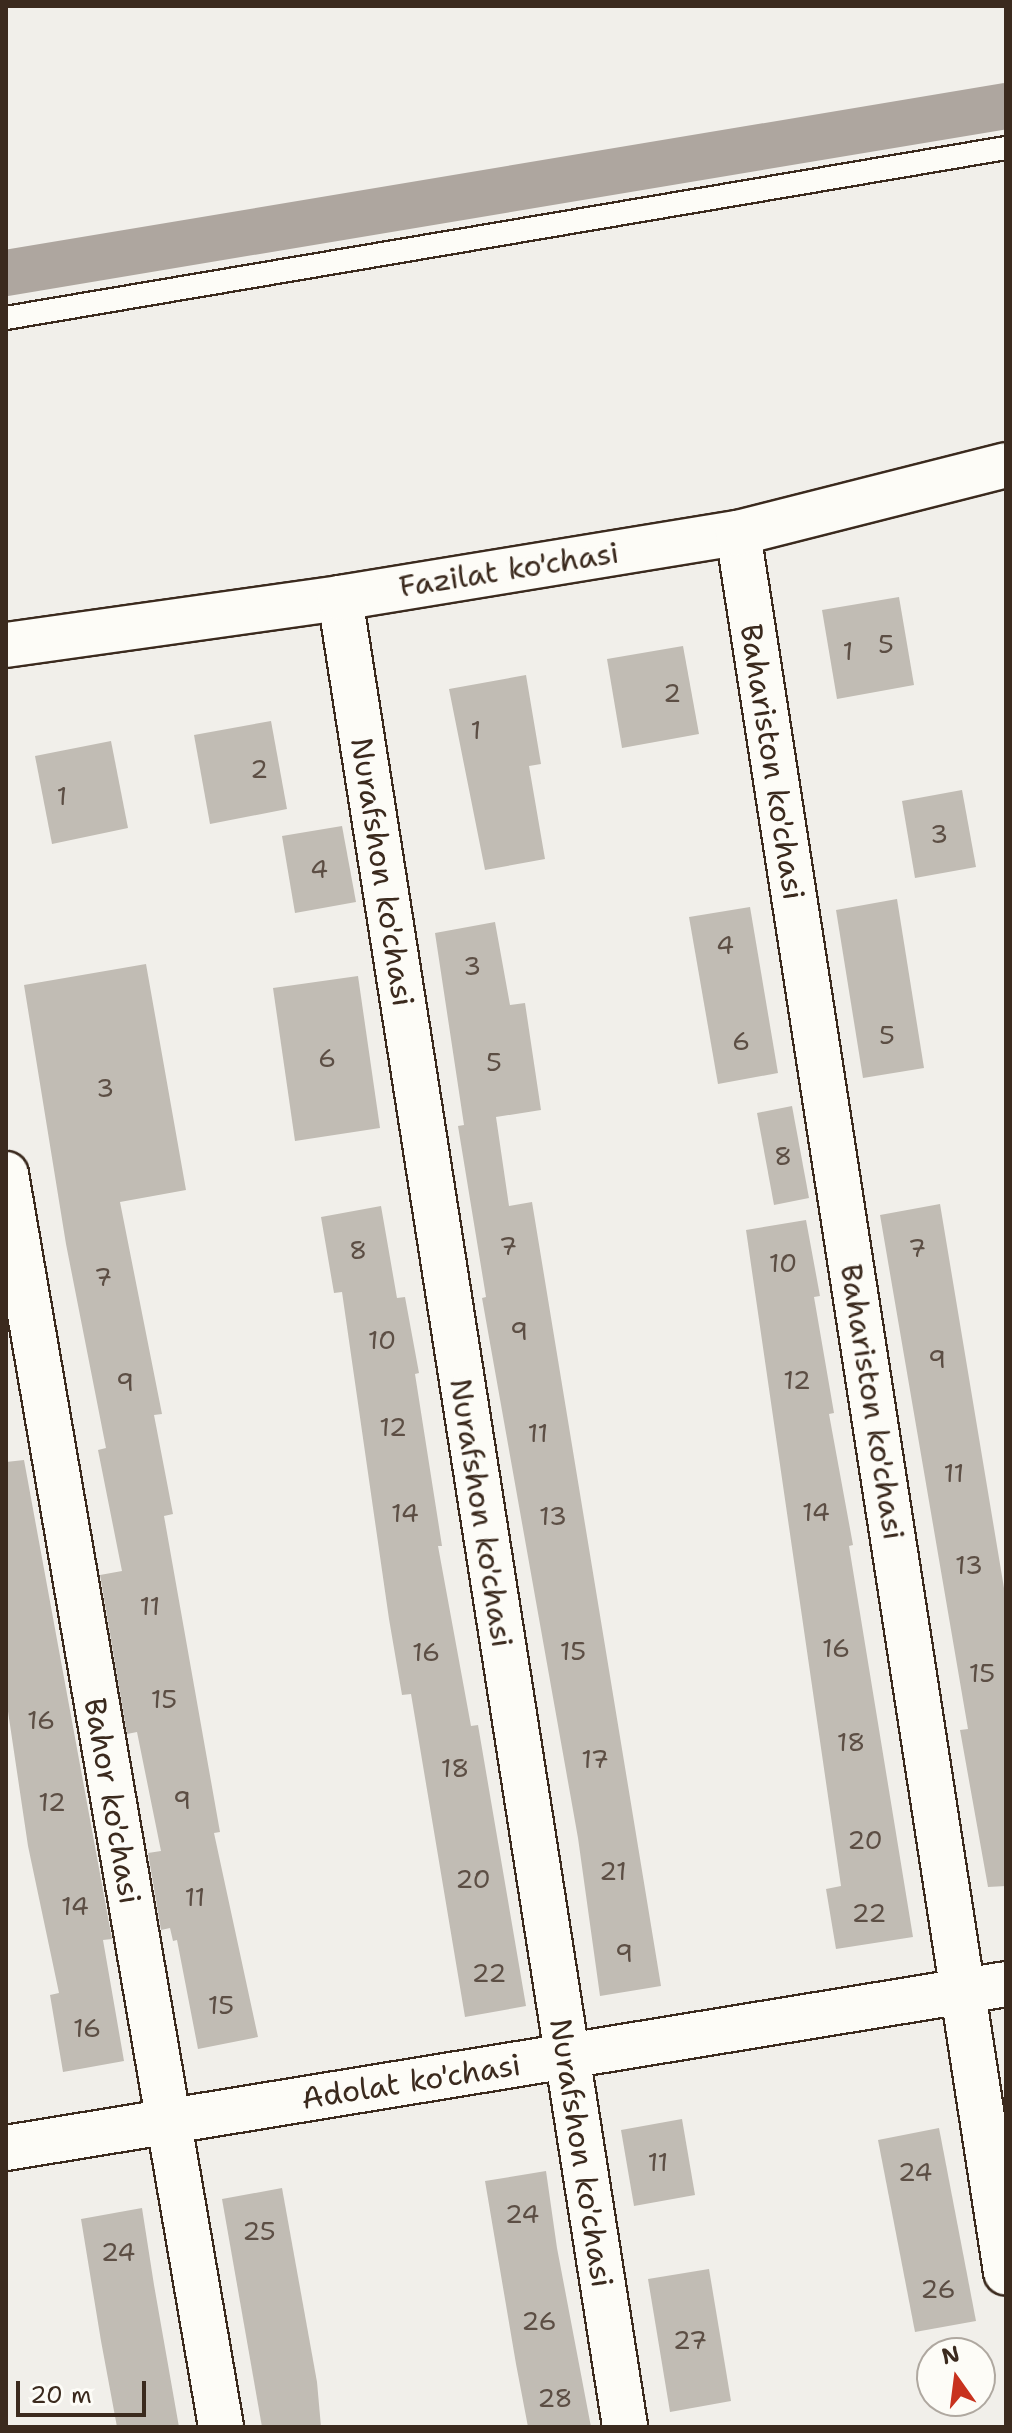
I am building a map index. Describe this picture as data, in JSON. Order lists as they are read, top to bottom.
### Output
{
  "streets": {
    "street": [
      "Fazilat ko'chasi",
      "Bahariston ko'chasi",
      "Nurafshon ko'chasi",
      "Bahor ko'chasi",
      "Adolat ko'chasi"
    ]
  },
  "crossings": [
    ["Fazilat ko'chasi", "Bahariston ko'chasi"],
    ["Fazilat ko'chasi", "Nurafshon ko'chasi"],
    ["Bahariston ko'chasi", "Adolat ko'chasi"],
    ["Nurafshon ko'chasi", "Adolat ko'chasi"],
    ["Bahor ko'chasi", "Adolat ko'chasi"]
  ],
  "house_numbers": [
    "5",
    "1",
    "2",
    "1",
    "2",
    "1",
    "3",
    "4",
    "4",
    "3",
    "5",
    "6",
    "6",
    "5",
    "3",
    "8",
    "7",
    "7",
    "8",
    "10",
    "7",
    "9",
    "10",
    "9",
    "12",
    "9",
    "12",
    "11",
    "11",
    "14",
    "14",
    "13",
    "13",
    "11",
    "16",
    "15",
    "16",
    "15",
    "15",
    "16",
    "18",
    "17",
    "18",
    "9",
    "12",
    "20",
    "21",
    "20",
    "11",
    "14",
    "22",
    "9",
    "22",
    "15",
    "16",
    "11",
    "24",
    "24",
    "25",
    "24",
    "26",
    "26",
    "27",
    "28"
  ],
  "scale_bar": "20 m",
  "north": "top"
}
